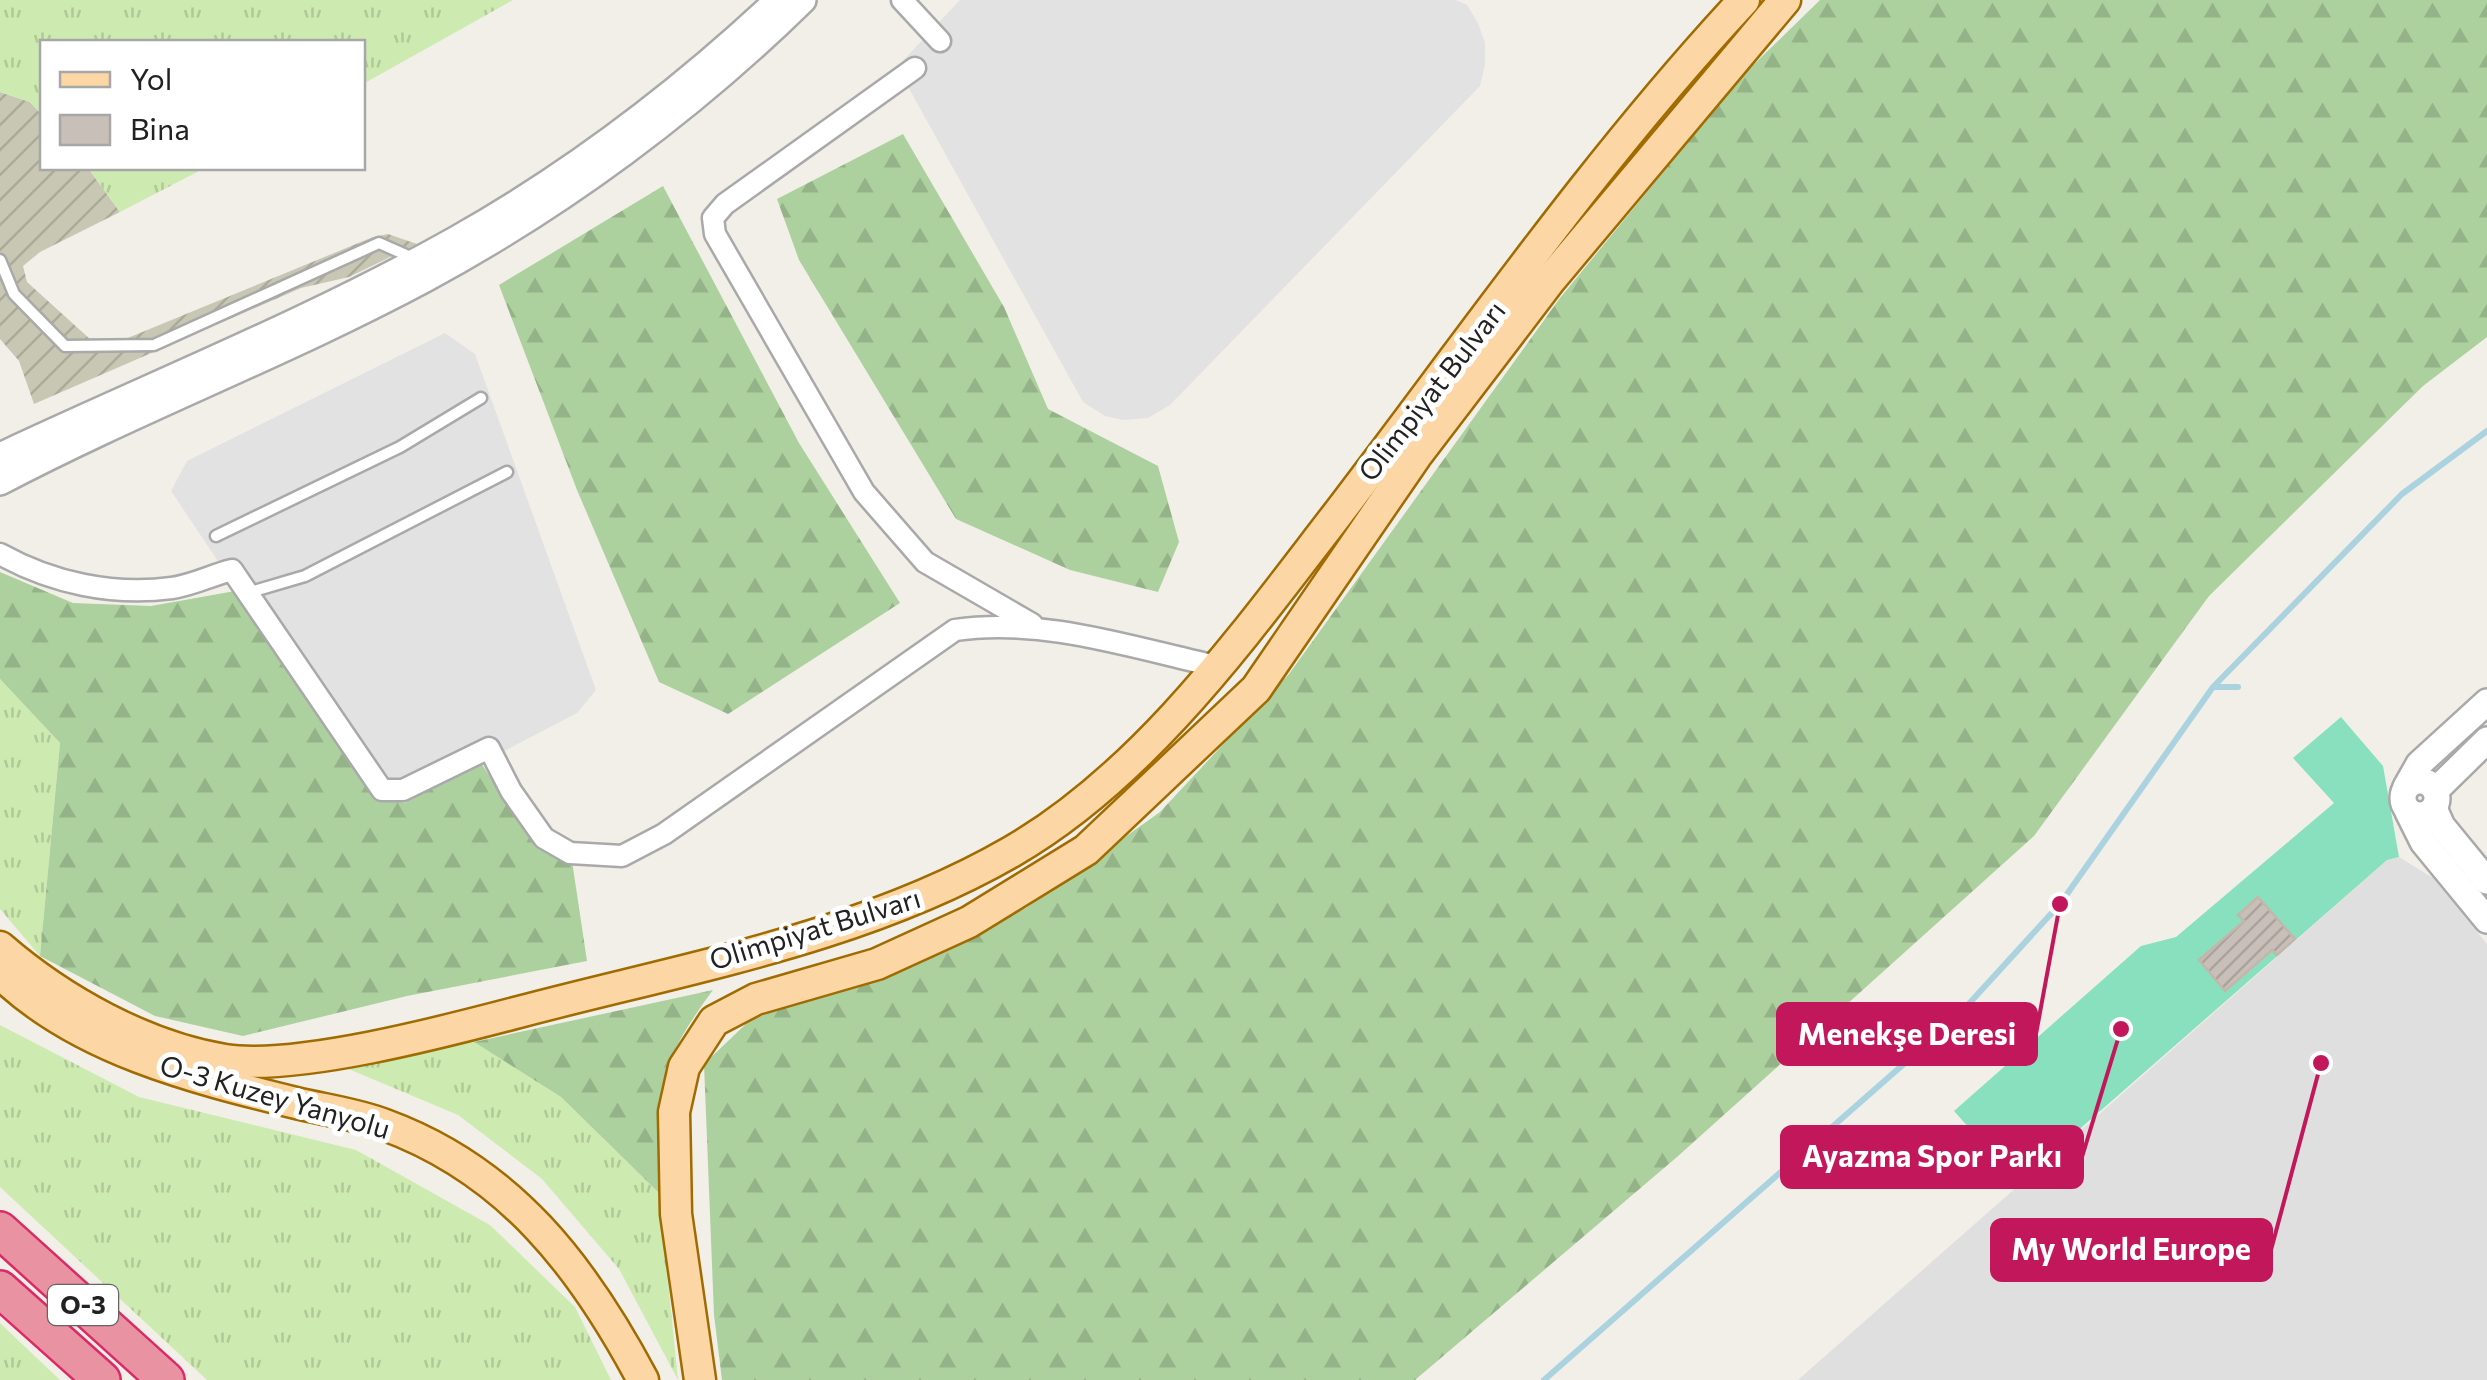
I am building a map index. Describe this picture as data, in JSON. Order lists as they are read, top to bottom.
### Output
{
  "streets": {
    "highway": ["O-3"],
    "main road": ["Olimpiyat Bulvarı", "O-3 Kuzey Yanyolu"]
  },
  "places": ["Menekşe Deresi", "Ayazma Spor Parkı", "My World Europe"],
  "legend": ["Yol", "Bina"]
}
